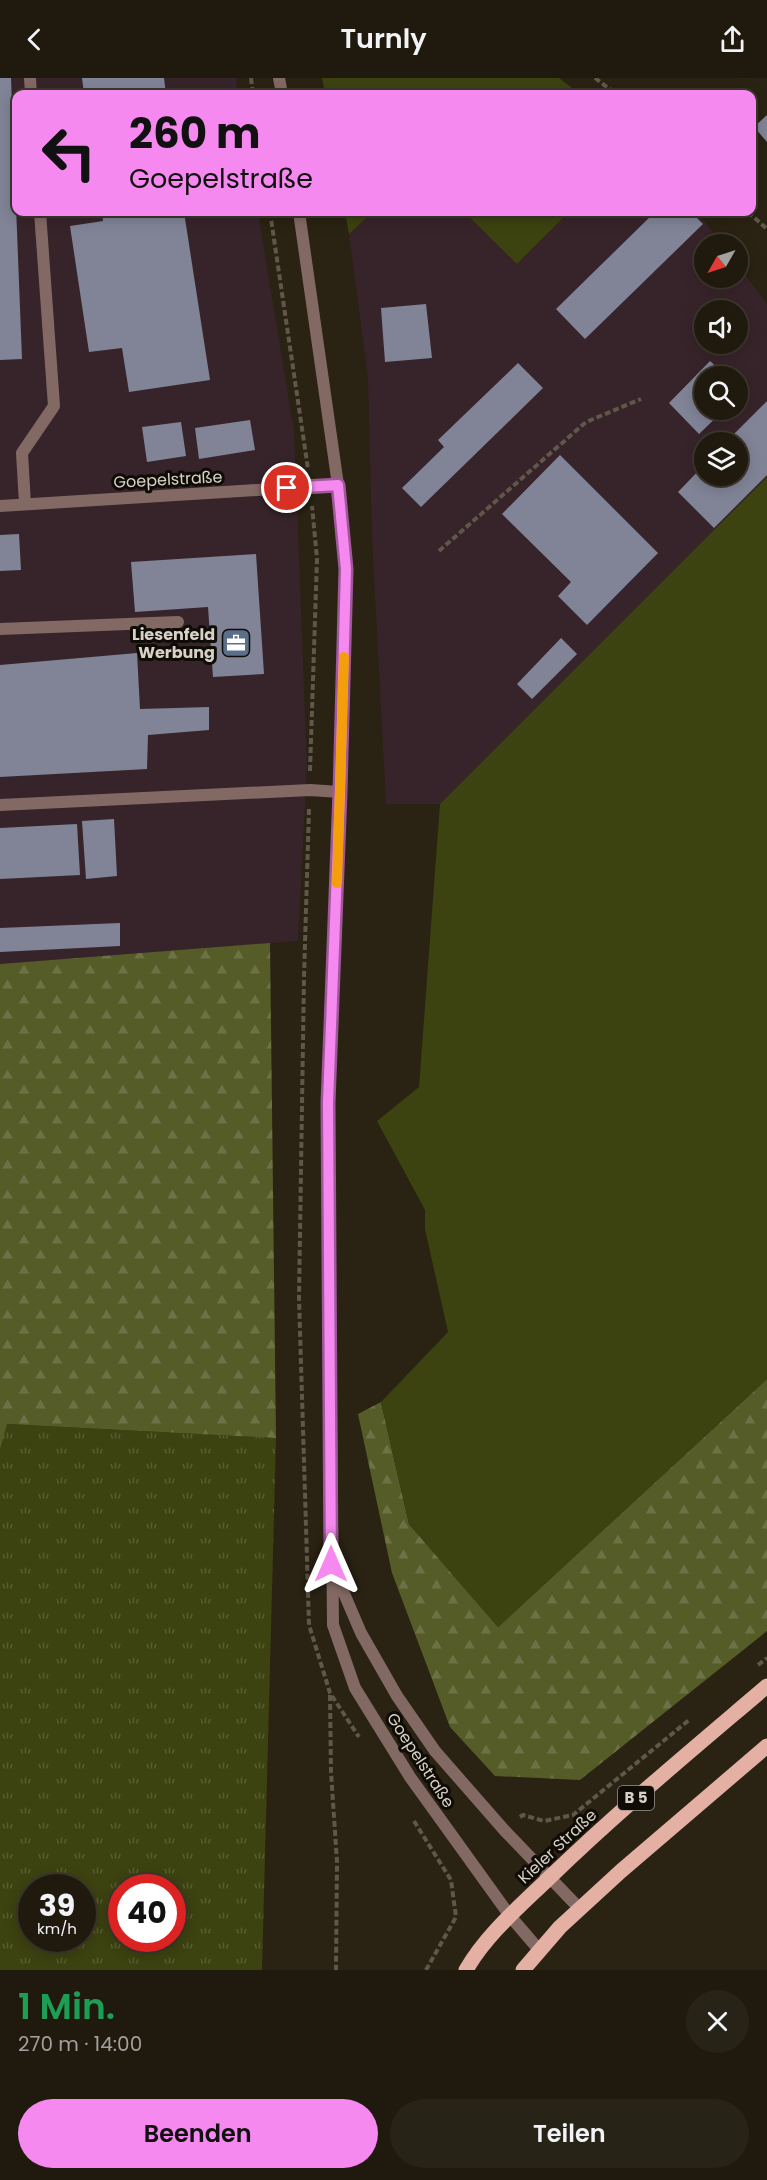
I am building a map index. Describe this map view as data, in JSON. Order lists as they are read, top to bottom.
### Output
{
  "streets": {
    "main road": ["B 5", "Kieler Straße"],
    "street": ["Goepelstraße"]
  },
  "crossings": [
    ["Goepelstraße", "B 5"],
    ["Goepelstraße", "Kieler Straße"],
    ["B 5", "Kieler Straße"]
  ],
  "places": {
    "office": ["Liesenfeld Werbung"]
  },
  "north": "bottom left",
  "page": {
    "header": "Turnly",
    "turn": ["260 m", "Goepelstraße"],
    "speed": "39 km/h",
    "limit": "40",
    "heading": ["1 Min.", "270 m · 14:00"],
    "buttons": ["Beenden", "Teilen"]
  }
}
